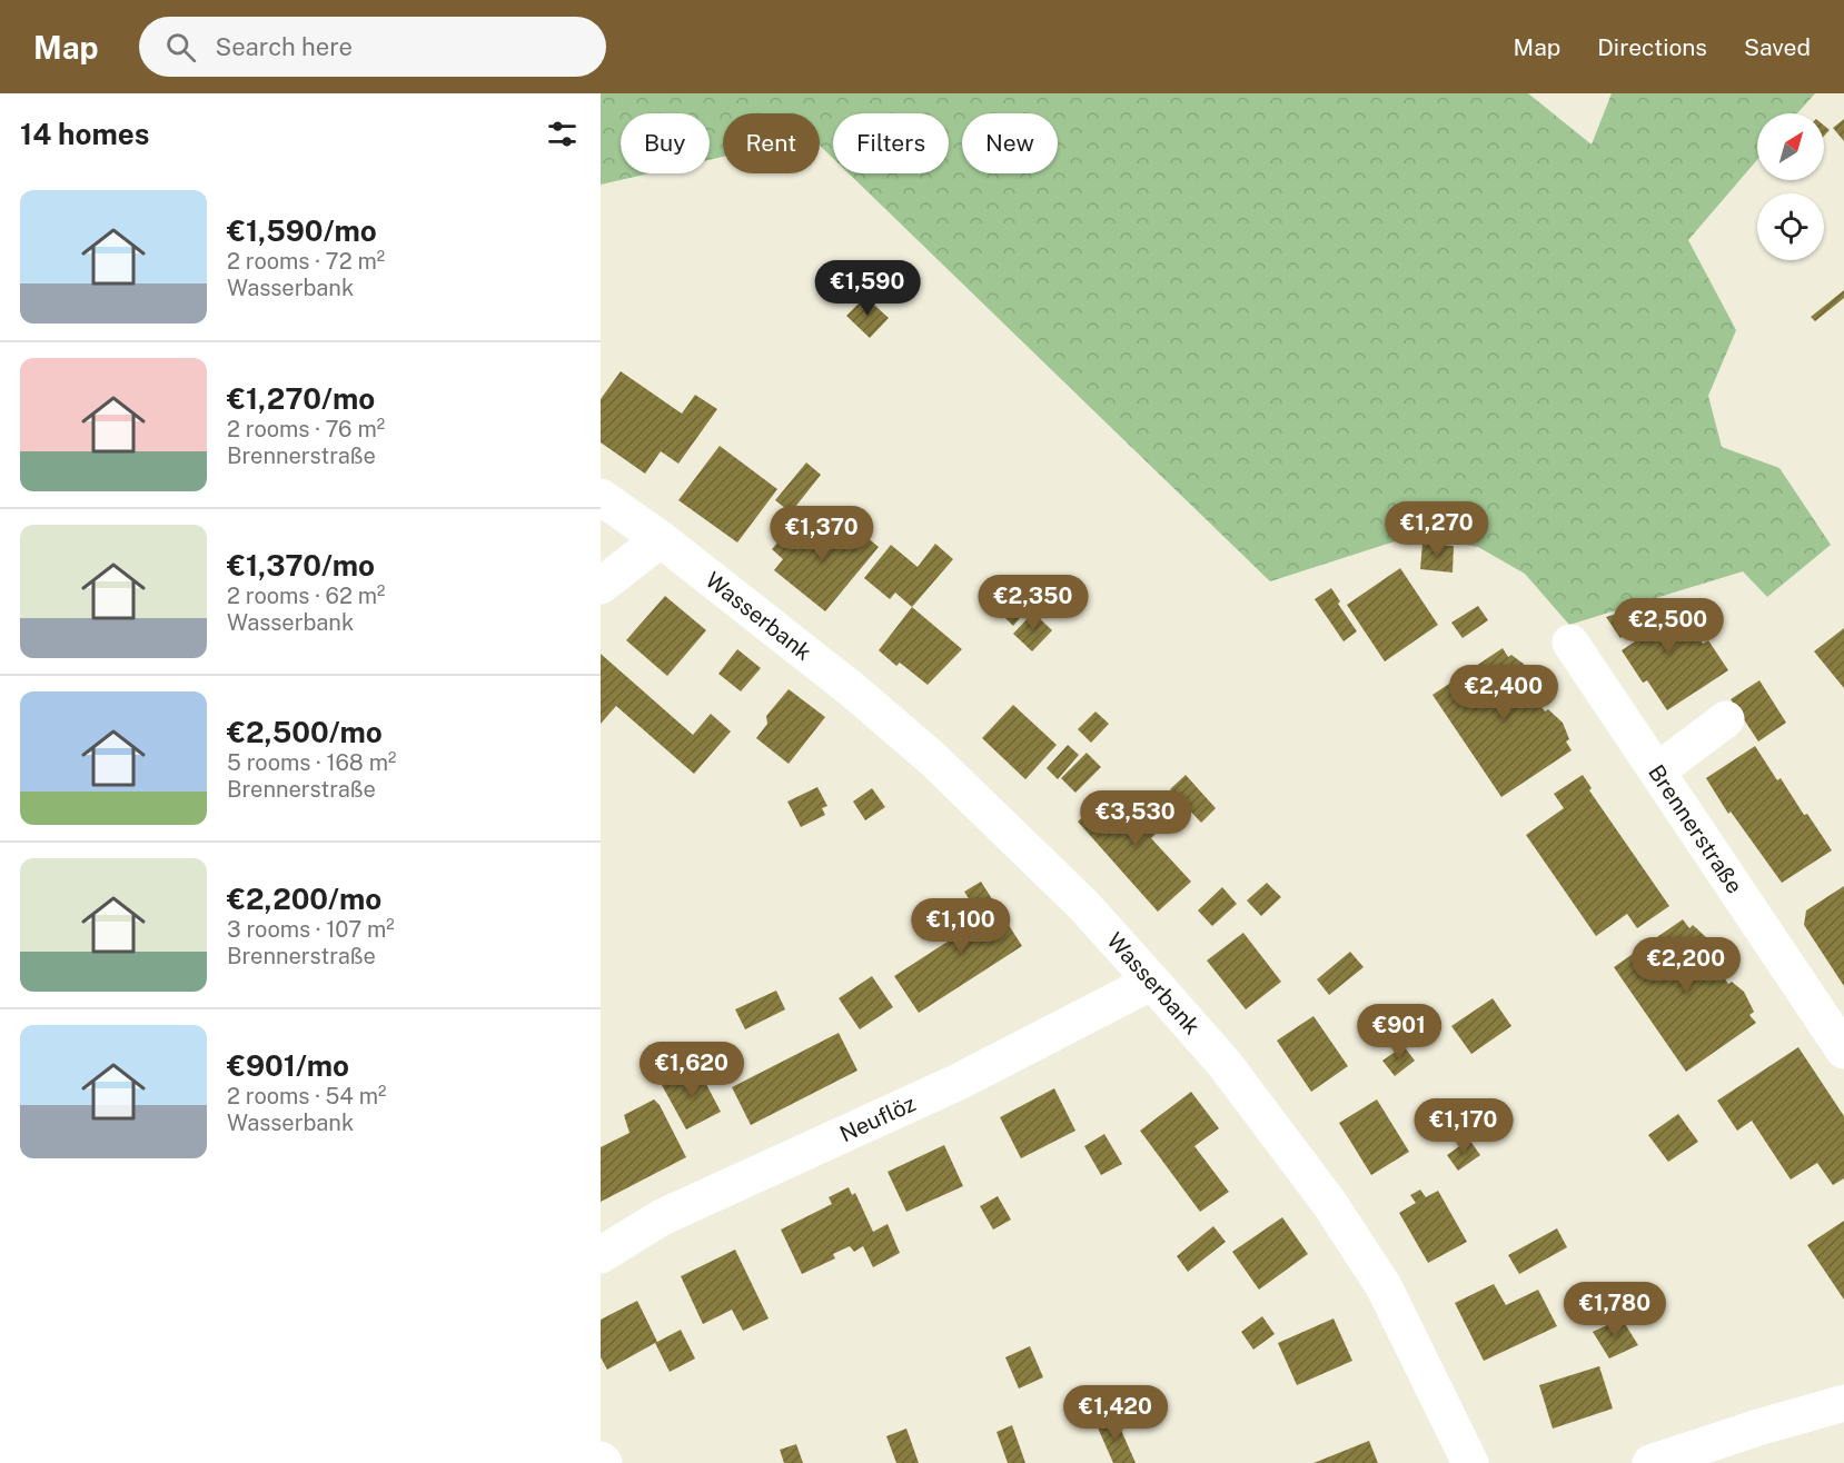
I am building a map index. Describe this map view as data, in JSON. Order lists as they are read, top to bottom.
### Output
{
  "streets": {
    "street": ["Wasserbank", "Brennerstraße", "Neuflöz"]
  },
  "crossings": [
    ["Wasserbank", "Neuflöz"]
  ],
  "north": "top right",
  "page": {
    "header": "Map",
    "search": "Search here",
    "nav": ["Map", "Directions", "Saved"],
    "heading": "14 homes",
    "chip": [
      "Buy",
      "Rent",
      "Filters",
      "New"
    ],
    "list": [
      {
        "name": "€1,590/mo",
        "note": "2 rooms · 72 m² · Wasserbank"
      },
      {
        "name": "€1,270/mo",
        "note": "2 rooms · 76 m² · Brennerstraße"
      },
      {
        "name": "€1,370/mo",
        "note": "2 rooms · 62 m² · Wasserbank"
      },
      {
        "name": "€2,500/mo",
        "note": "5 rooms · 168 m² · Brennerstraße"
      },
      {
        "name": "€2,200/mo",
        "note": "3 rooms · 107 m² · Brennerstraße"
      },
      {
        "name": "€901/mo",
        "note": "2 rooms · 54 m² · Wasserbank"
      }
    ],
    "price": [
      "€1,590",
      "€1,270",
      "€1,370",
      "€2,350",
      "€2,500",
      "€2,400",
      "€3,530",
      "€1,100",
      "€2,200",
      "€901",
      "€1,620",
      "€1,170",
      "€1,780",
      "€1,420"
    ]
  }
}
